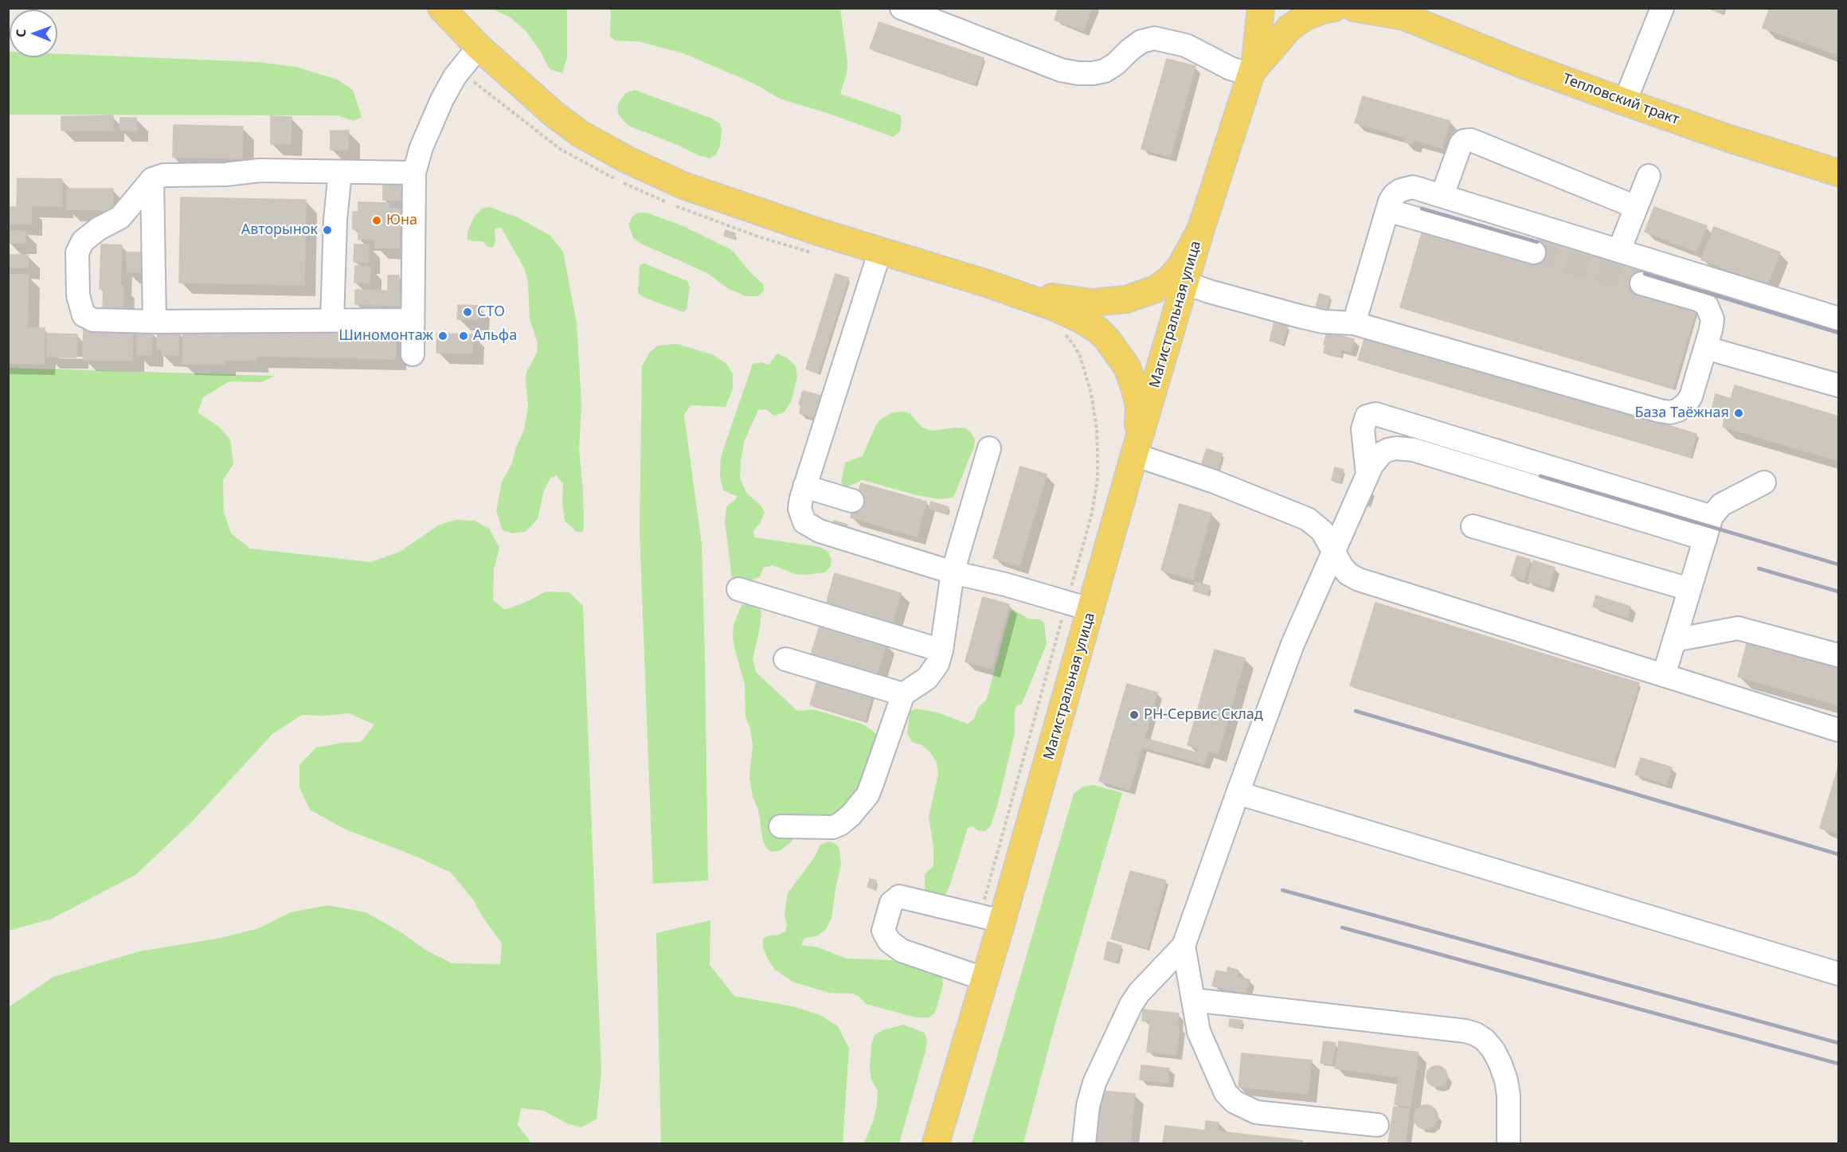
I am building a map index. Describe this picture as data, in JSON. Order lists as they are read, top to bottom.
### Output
{
  "streets": {
    "main road": ["Тепловский тракт", "Магистральная улица"]
  },
  "places": [
    "Юна",
    "Авторынок",
    "СТО",
    "Шиномонтаж",
    "Альфа",
    "База Таёжная",
    "РН-Сервис Cклад"
  ],
  "north": "left"
}
